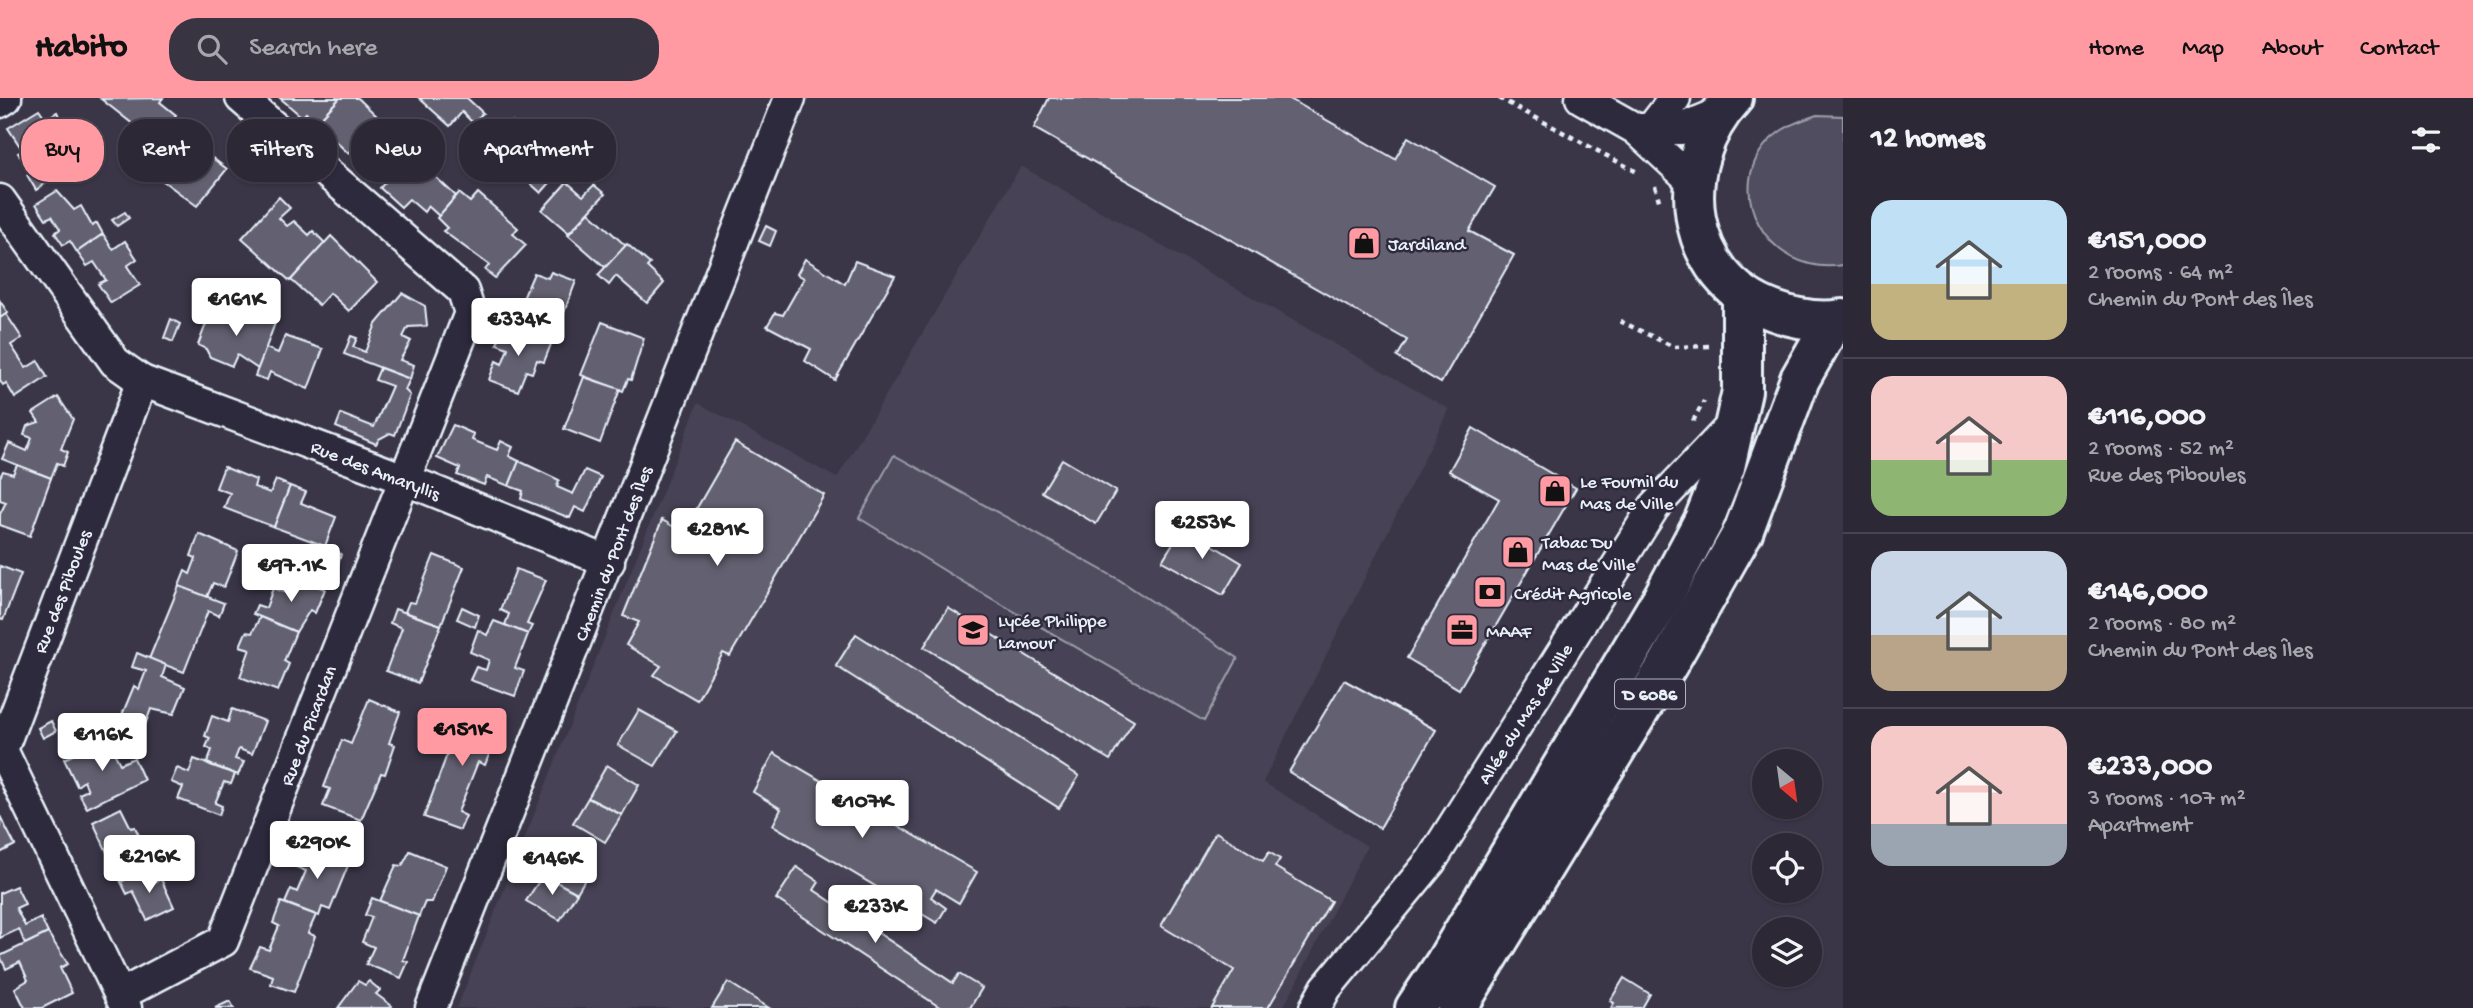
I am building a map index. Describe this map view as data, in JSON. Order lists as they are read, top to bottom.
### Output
{
  "streets": {
    "main road": ["D 6086"],
    "street": [
      "Rue des Amaryllis",
      "Chemin du Pont des Îles",
      "Rue des Piboules",
      "Allée du Mas de Ville",
      "Rue du Picardan"
    ]
  },
  "crossings": [
    ["Rue des Amaryllis", "Chemin du Pont des Îles"],
    ["Rue des Amaryllis", "Rue des Piboules"],
    ["Rue des Amaryllis", "Rue du Picardan"],
    ["Rue des Piboules", "Rue du Picardan"],
    ["D 6086", "Allée du Mas de Ville"]
  ],
  "places": {
    "shop": ["Jardiland", "Le Fournil du Mas de Ville", "Tabac Du Mas de Ville"],
    "bank": ["Crédit Agricole"],
    "school or university": ["Lycée Philippe Lamour"],
    "office": ["MAAF"]
  },
  "north": "bottom right",
  "page": {
    "header": "Habito",
    "search": "Search here",
    "nav": [
      "Home",
      "Map",
      "About",
      "Contact"
    ],
    "heading": "12 homes",
    "chip": [
      "Buy",
      "Rent",
      "Filters",
      "New",
      "Apartment"
    ],
    "list": [
      {
        "name": "€151,000",
        "note": "2 rooms · 64 m² · Chemin du Pont des Îles"
      },
      {
        "name": "€116,000",
        "note": "2 rooms · 52 m² · Rue des Piboules"
      },
      {
        "name": "€146,000",
        "note": "2 rooms · 80 m² · Chemin du Pont des Îles"
      },
      {
        "name": "€233,000",
        "note": "3 rooms · 107 m² · Apartment"
      }
    ],
    "price": [
      "€161K",
      "€334K",
      "€253K",
      "€281K",
      "€97.1K",
      "€151K",
      "€116K",
      "€107K",
      "€290K",
      "€216K",
      "€146K",
      "€233K"
    ]
  }
}
